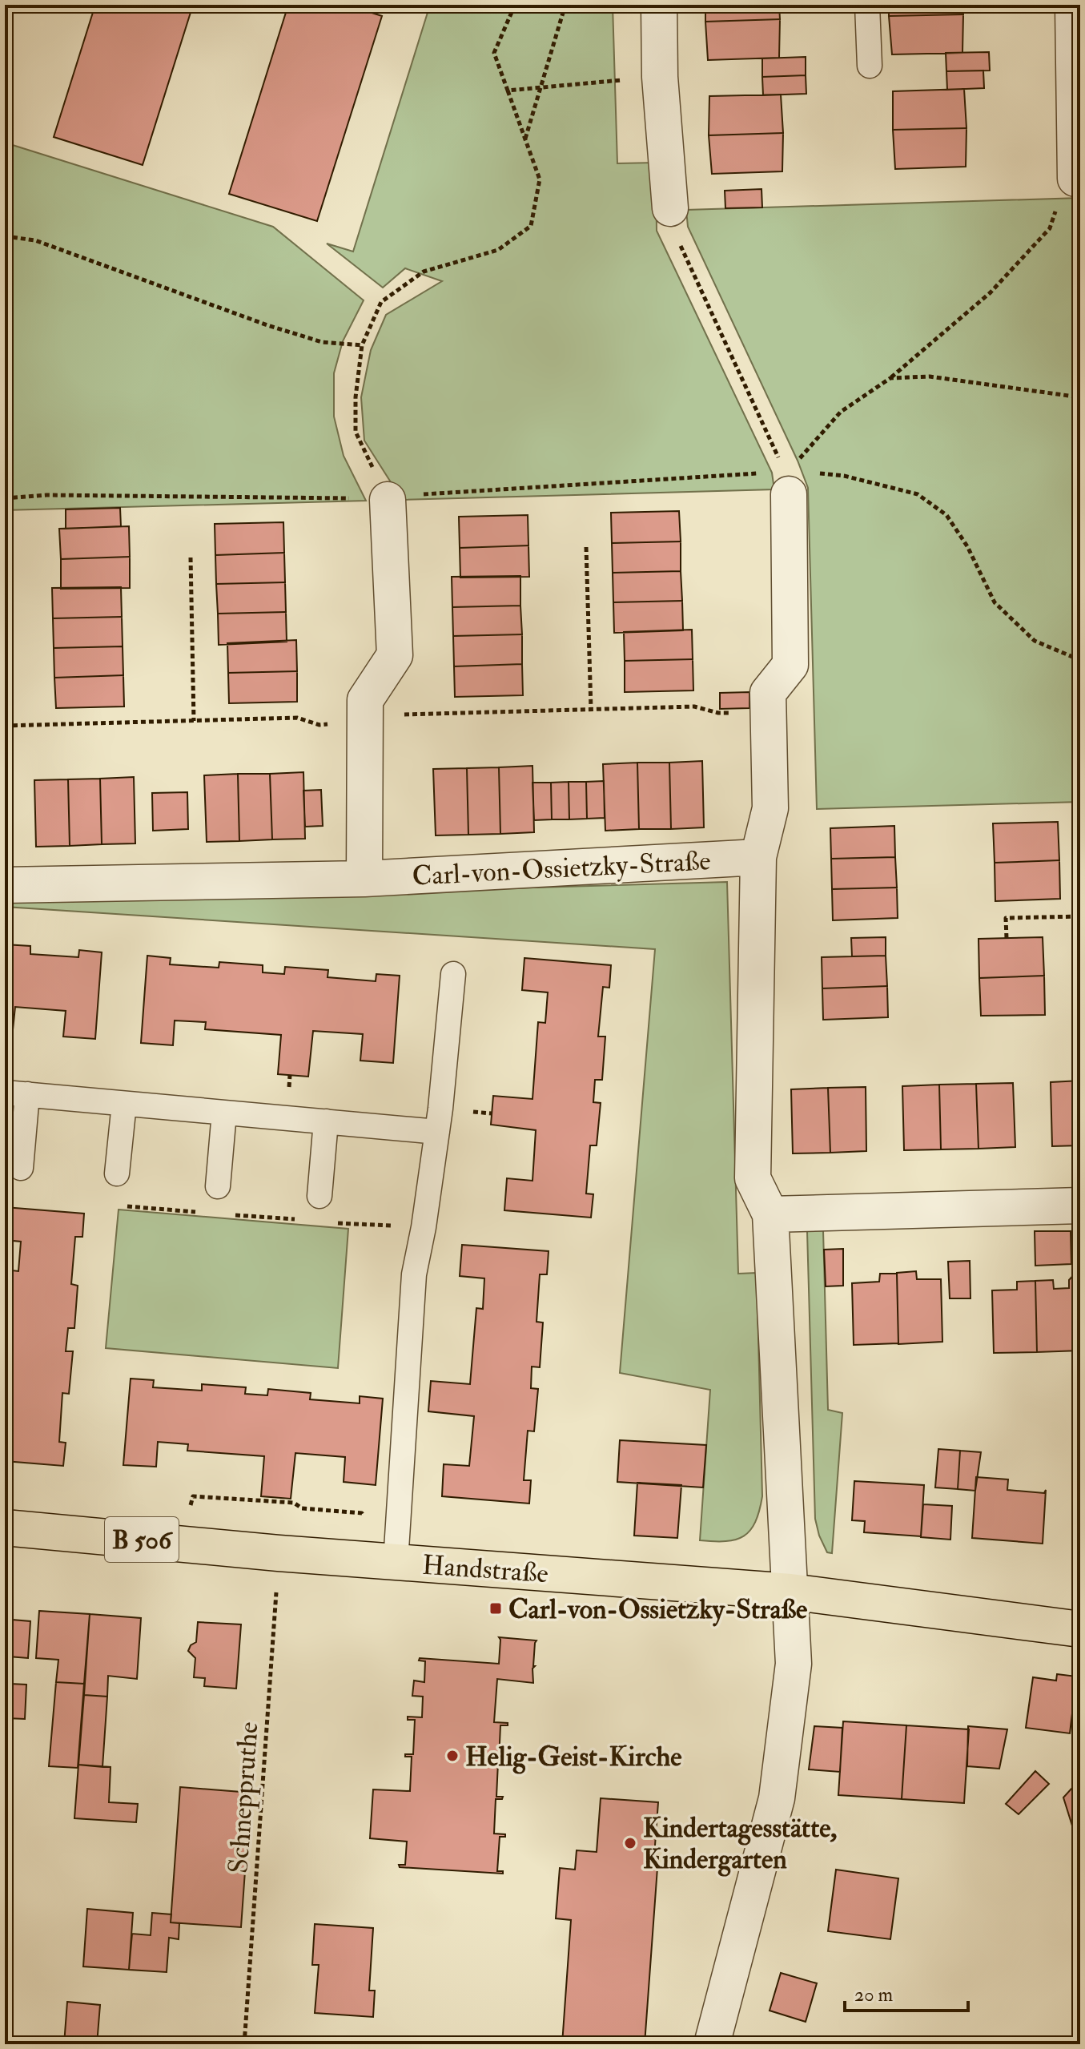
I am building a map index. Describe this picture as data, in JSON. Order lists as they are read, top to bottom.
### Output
{
  "streets": {
    "main road": ["B 506", "Handstraße"],
    "street": ["Carl-von-Ossietzky-Straße"],
    "path": ["Schneppruthe"]
  },
  "crossings": [
    ["Handstraße", "Schneppruthe"]
  ],
  "places": {
    "transit": ["Carl-von-Ossietzky-Straße"],
    "other": ["Helig-Geist-Kirche", "Kindertagesstätte, Kindergarten"]
  },
  "scale_bar": "20 m"
}
